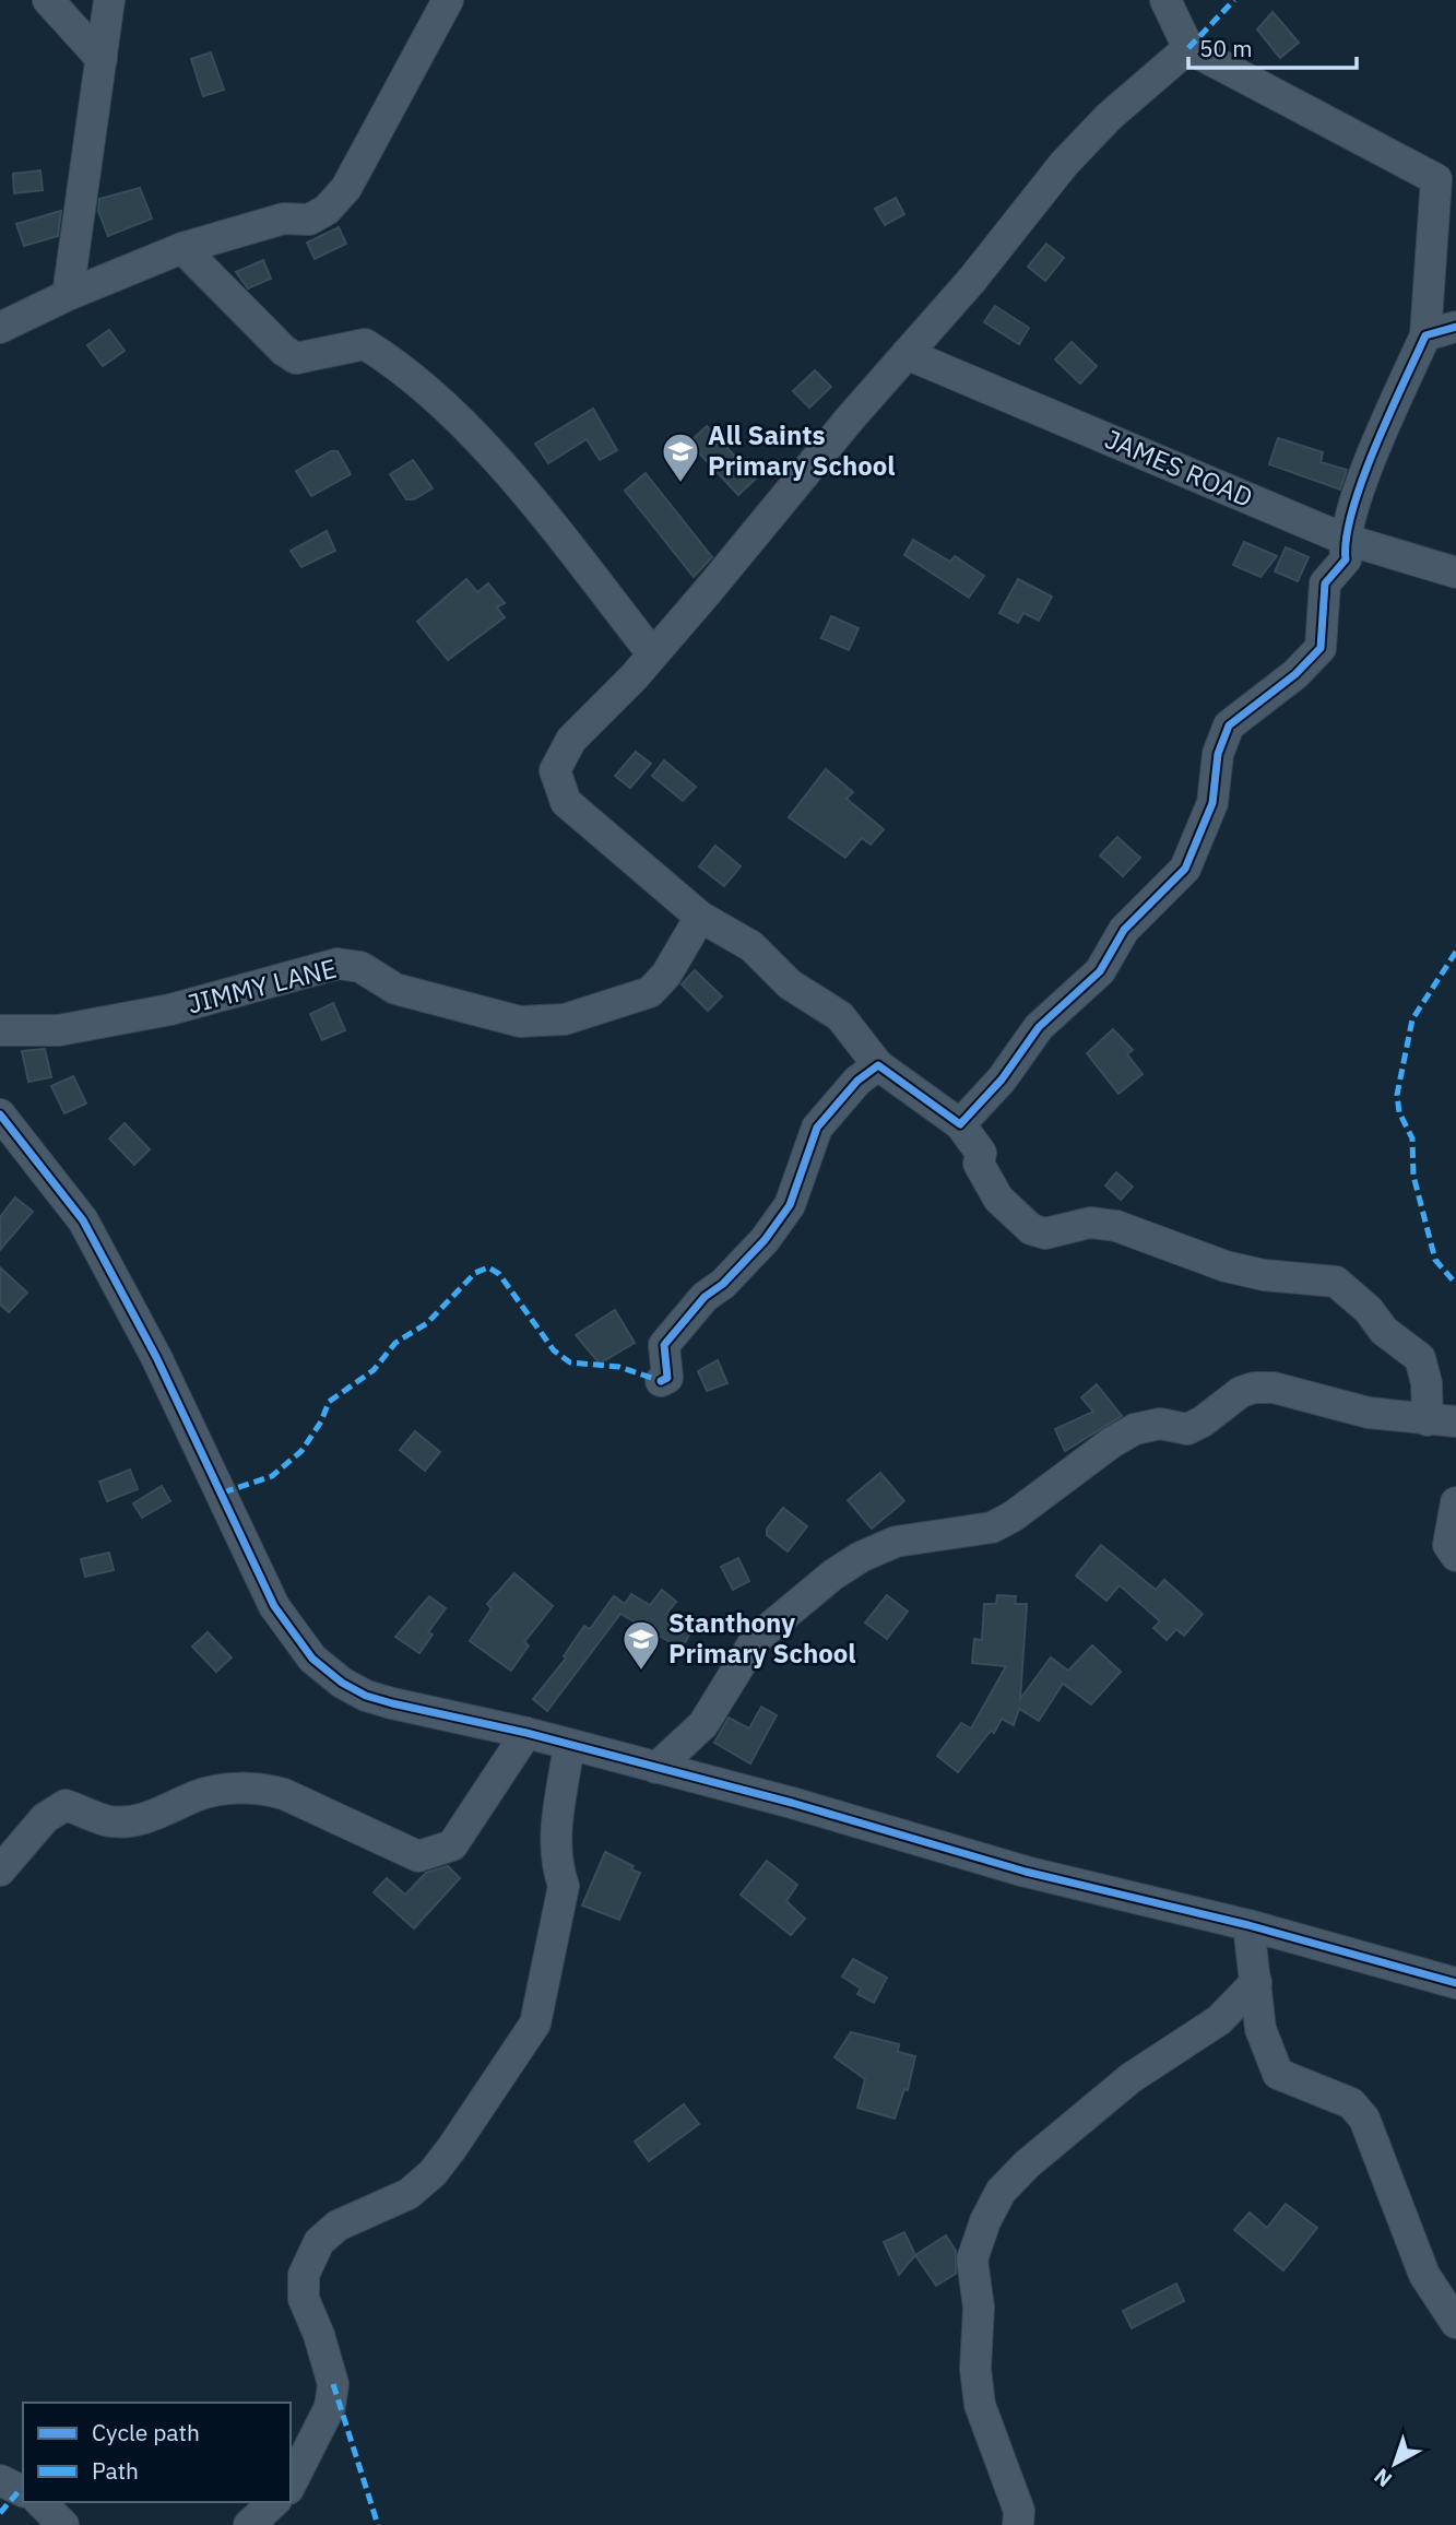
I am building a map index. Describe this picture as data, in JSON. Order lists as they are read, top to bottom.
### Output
{
  "streets": {
    "street": ["JAMES ROAD", "JIMMY LANE"]
  },
  "places": {
    "school or university": ["All Saints Primary School", "Stanthony Primary School"]
  },
  "legend": ["Cycle path", "Path"],
  "scale_bar": "50 m",
  "north": "bottom left"
}
